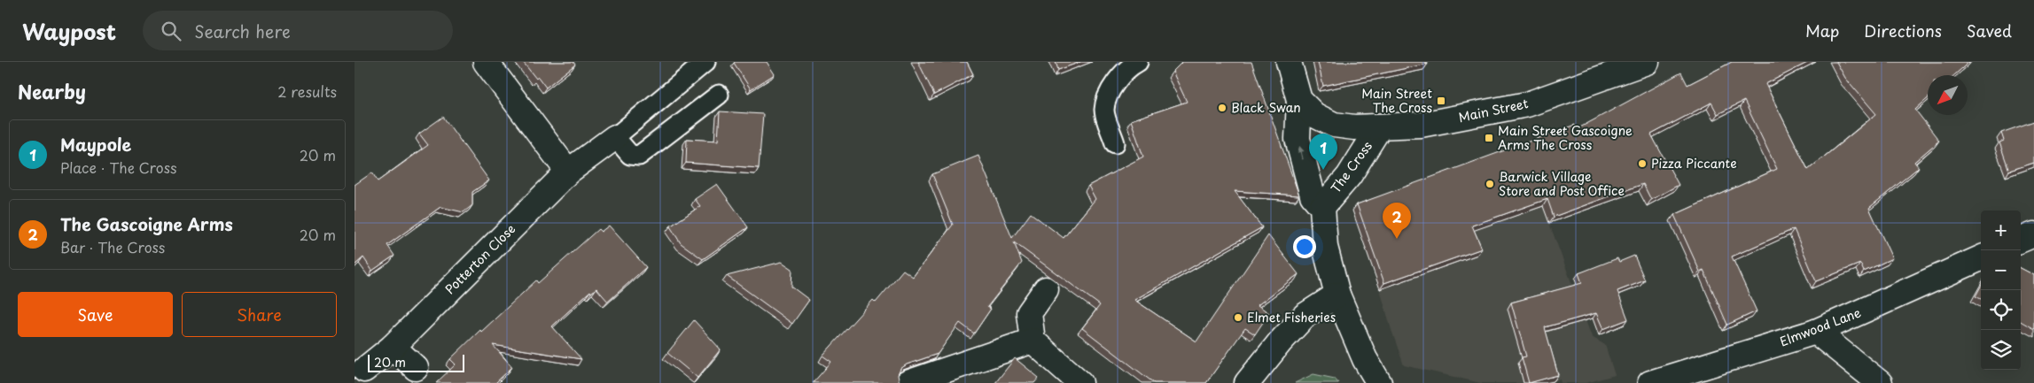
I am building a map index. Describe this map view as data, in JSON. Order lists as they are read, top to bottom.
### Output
{
  "streets": {
    "street": [
      "Main Street",
      "The Cross",
      "Potterton Close",
      "Elmwood Lane"
    ]
  },
  "crossings": [
    ["Main Street", "The Cross"]
  ],
  "places": {
    "transit": ["Main Street The Cross", "Main Street Gascoigne Arms The Cross"],
    "other": [
      "Black Swan",
      "Pizza Piccante",
      "Barwick Village Store and Post Office",
      "Elmet Fisheries"
    ]
  },
  "scale_bar": "20 m",
  "north": "bottom left",
  "page": {
    "header": "Waypost",
    "search": "Search here",
    "nav": ["Map", "Directions", "Saved"],
    "heading": ["Nearby", "2 results"],
    "list": [
      {
        "mark": "1",
        "name": "Maypole",
        "note": "Place · The Cross",
        "value": "20 m"
      },
      {
        "mark": "2",
        "name": "The Gascoigne Arms",
        "note": "Bar · The Cross",
        "value": "20 m"
      }
    ],
    "pins": ["1", "2"],
    "map_buttons": ["+", "−"],
    "buttons": ["Save", "Share"],
    "scale": "20 m"
  }
}
